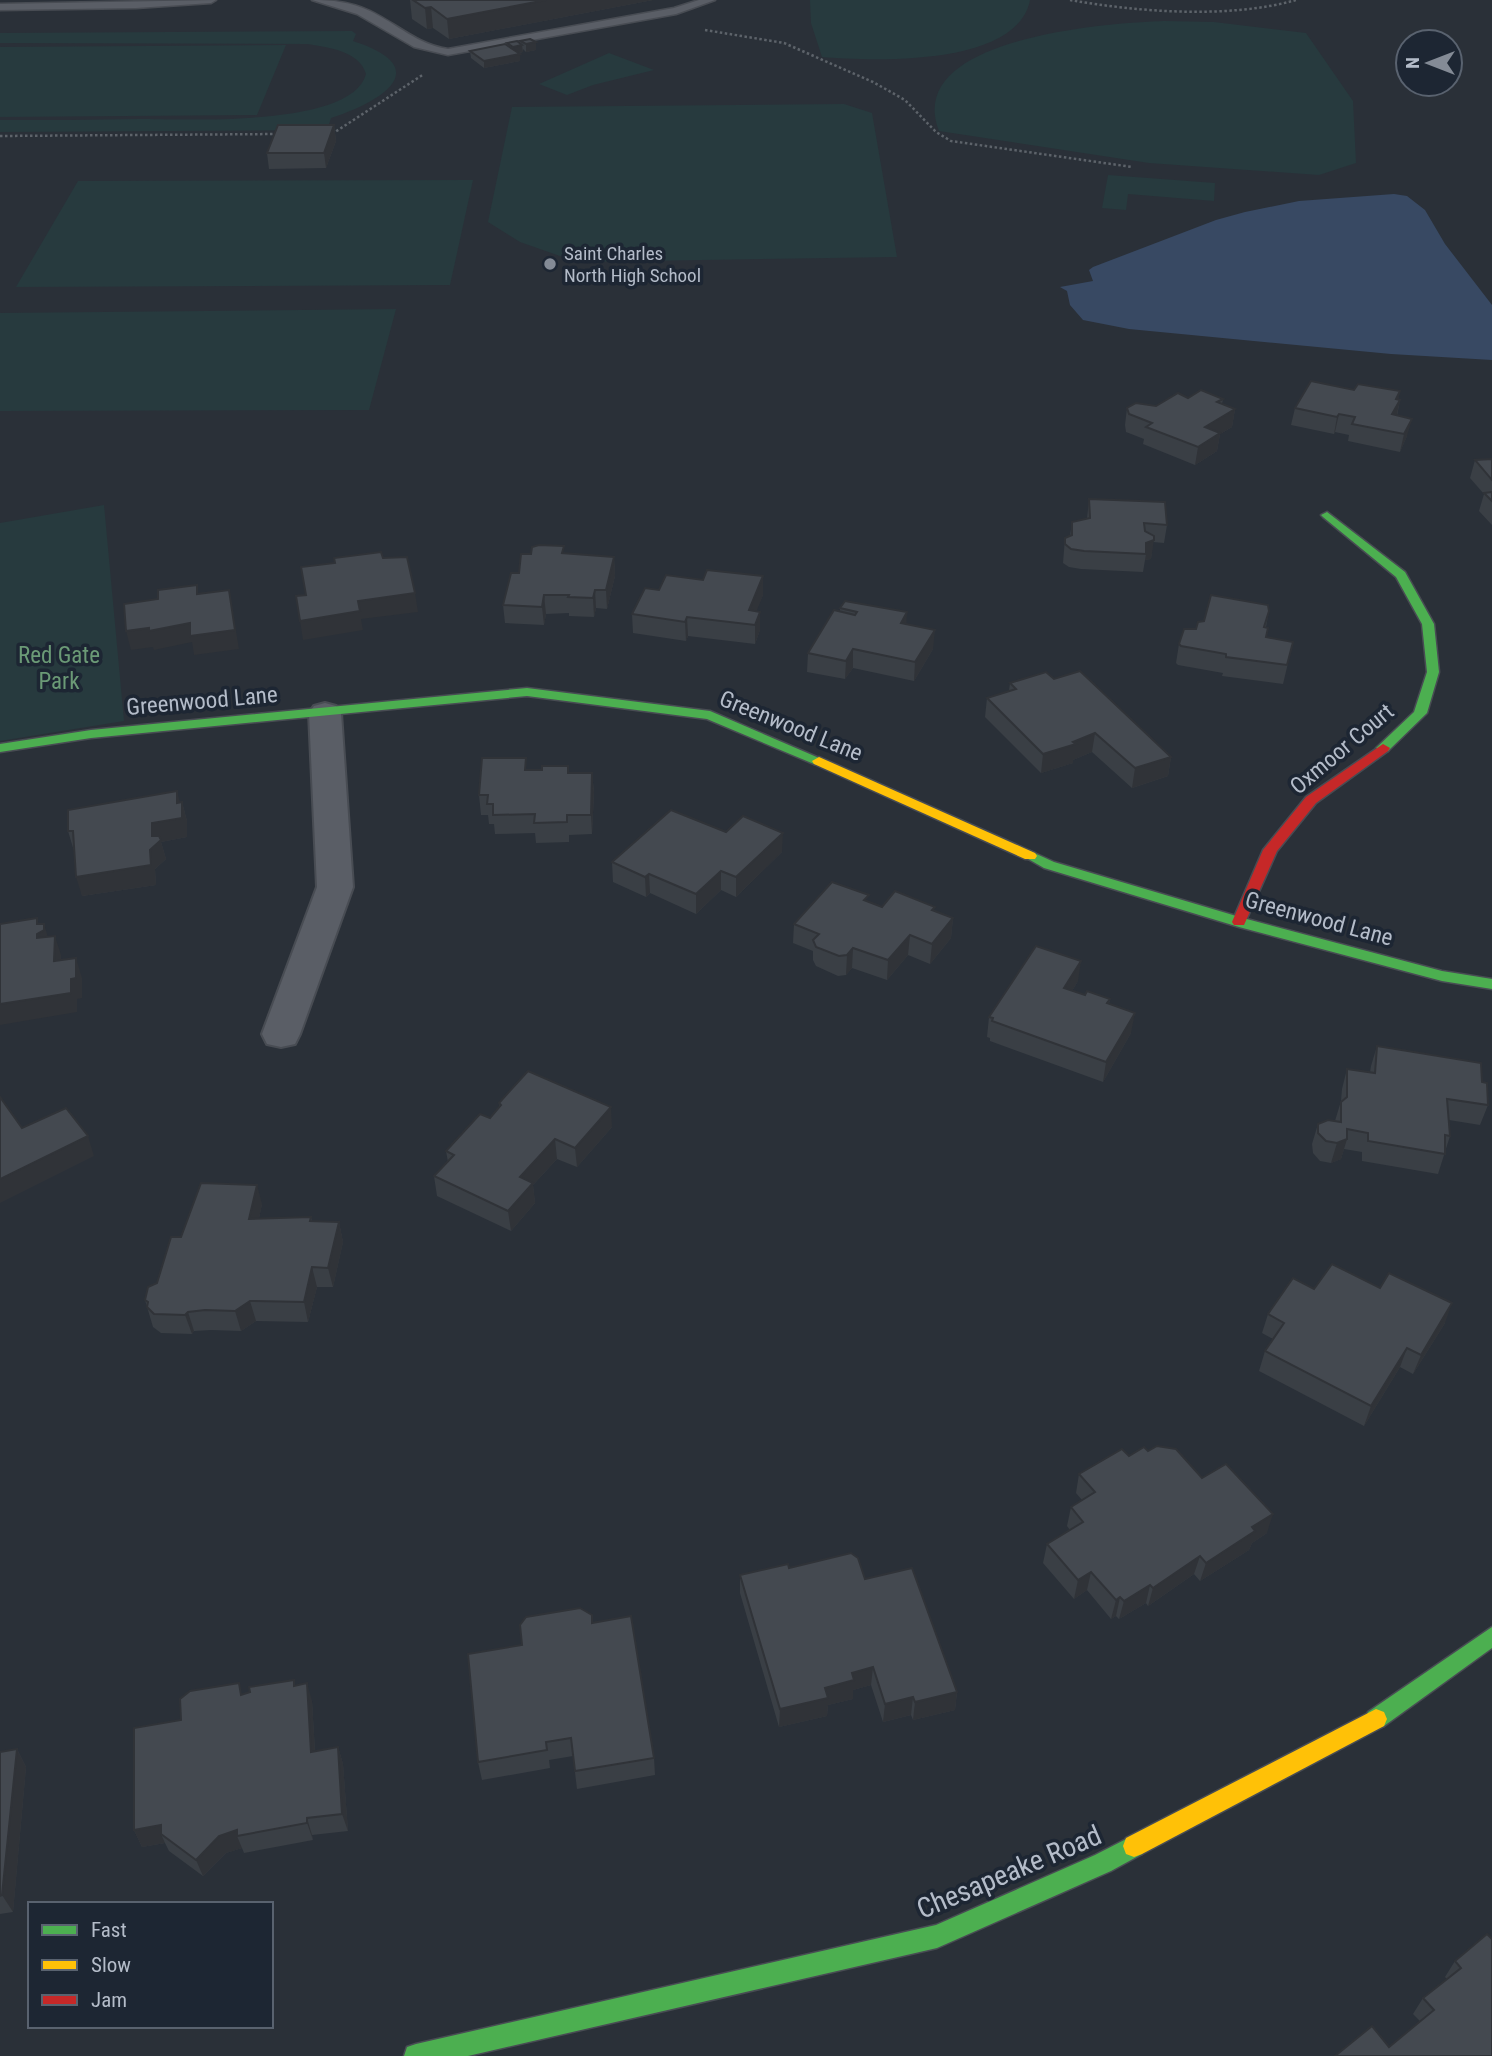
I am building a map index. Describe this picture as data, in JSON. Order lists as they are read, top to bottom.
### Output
{
  "streets": {
    "street": ["Greenwood Lane", "Oxmoor Court", "Chesapeake Road"]
  },
  "crossings": [
    ["Greenwood Lane", "Oxmoor Court"]
  ],
  "parks": ["Red Gate Park"],
  "places": ["Saint Charles North High School"],
  "legend": ["Fast", "Slow", "Jam"],
  "north": "left"
}
